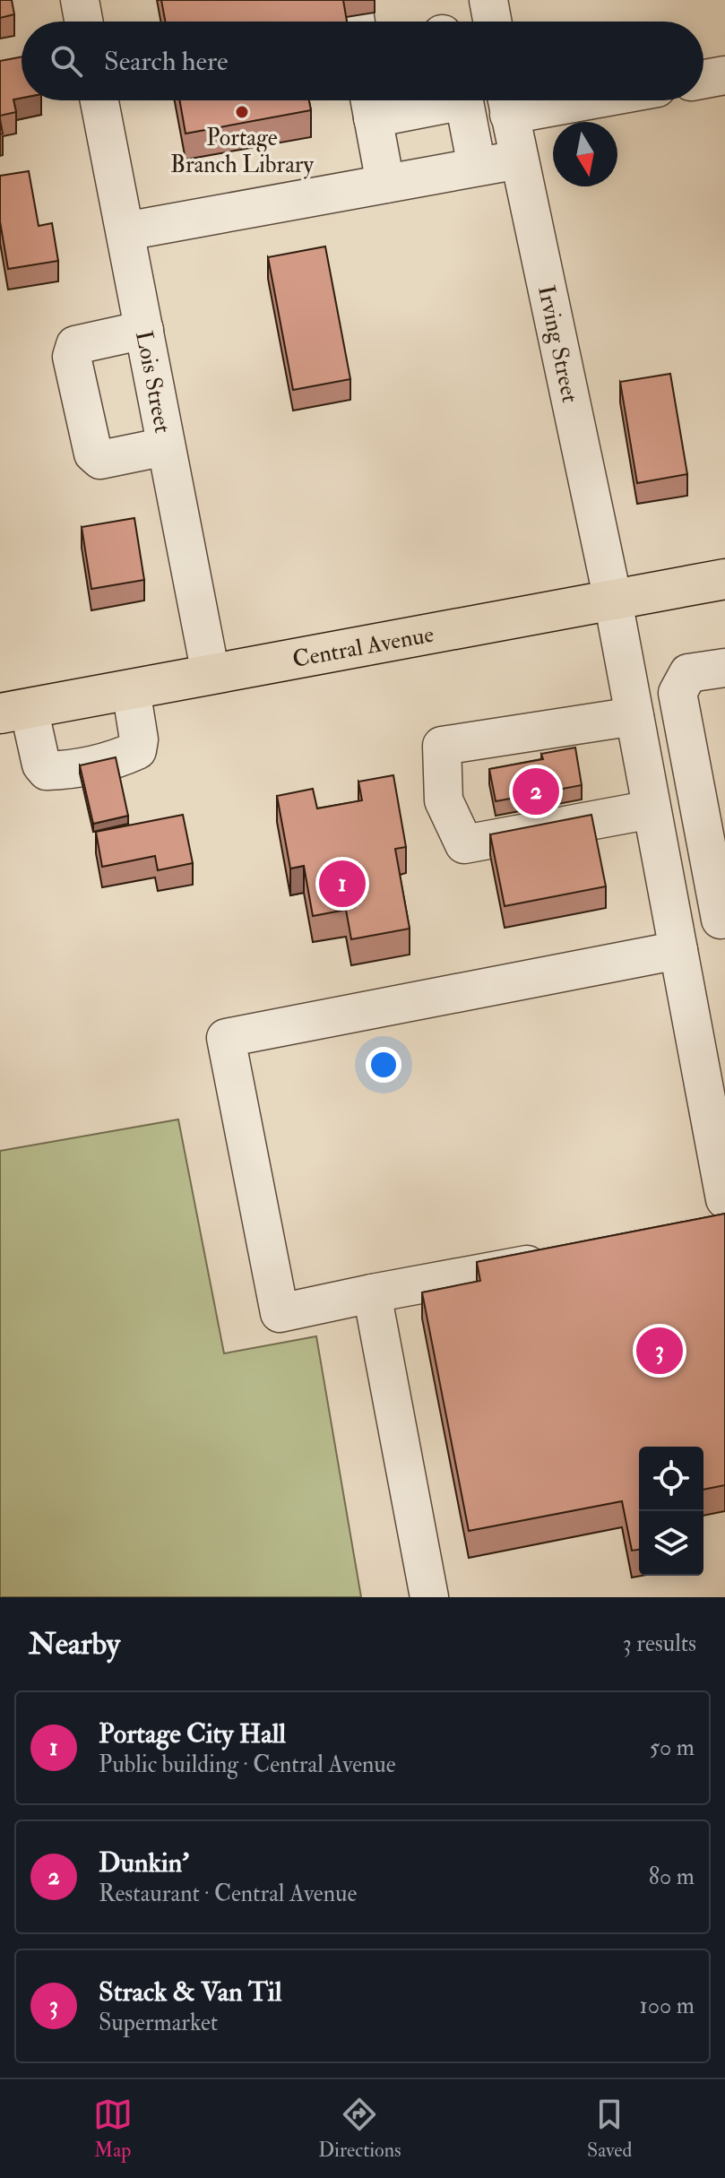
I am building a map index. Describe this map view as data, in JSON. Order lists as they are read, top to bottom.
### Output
{
  "streets": {
    "main road": ["Central Avenue"],
    "street": ["Irving Street", "Lois Street"]
  },
  "crossings": [
    ["Irving Street", "Central Avenue"],
    ["Lois Street", "Central Avenue"]
  ],
  "places": ["Portage Branch Library"],
  "north": "bottom",
  "page": {
    "search": "Search here",
    "pins": ["2", "1", "3"],
    "heading": ["Nearby", "3 results"],
    "list": [
      {
        "mark": "1",
        "name": "Portage City Hall",
        "note": "Public building · Central Avenue",
        "value": "50 m"
      },
      {
        "mark": "2",
        "name": "Dunkin'",
        "note": "Restaurant · Central Avenue",
        "value": "80 m"
      },
      {
        "mark": "3",
        "name": "Strack & Van Til",
        "note": "Supermarket",
        "value": "100 m"
      }
    ],
    "nav": ["Map", "Directions", "Saved"]
  }
}
